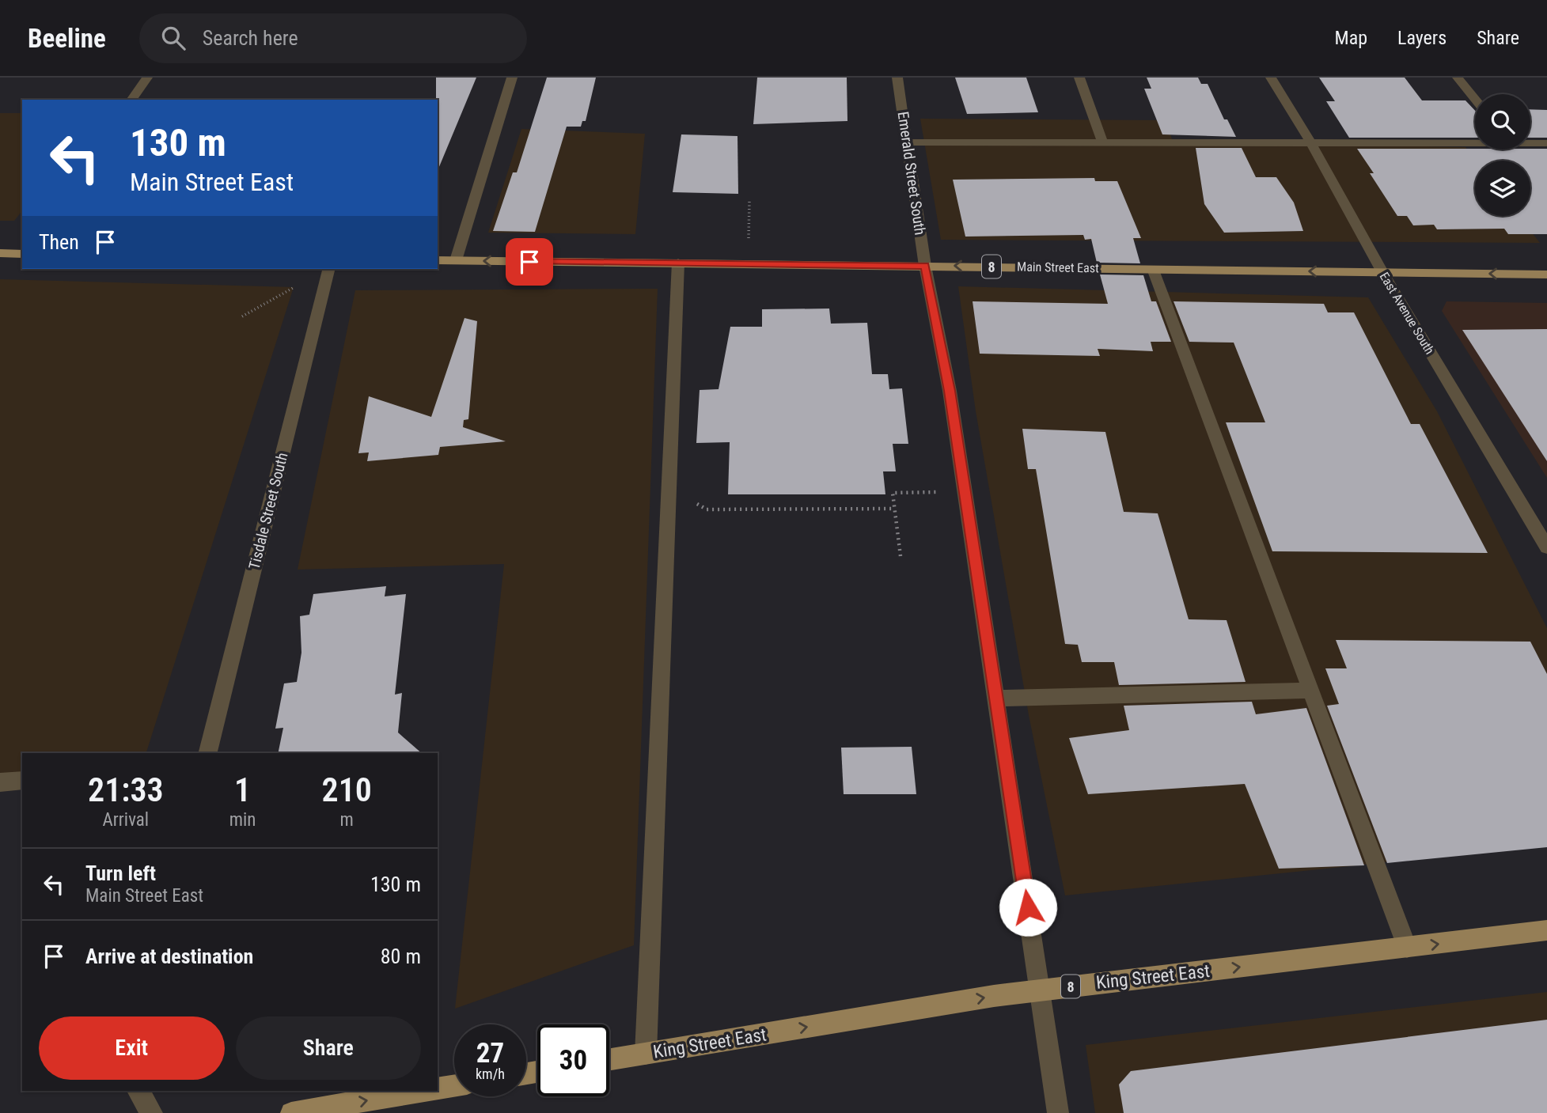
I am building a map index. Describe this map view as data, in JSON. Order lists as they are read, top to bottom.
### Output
{
  "streets": {
    "main road": ["8", "Main Street East", "King Street East"],
    "street": ["Emerald Street South", "East Avenue South", "Tisdale Street South"]
  },
  "crossings": [
    ["Emerald Street South", "Main Street East"],
    ["Emerald Street South", "King Street East"],
    ["Main Street East", "East Avenue South"]
  ],
  "one_way": ["Main Street East", "King Street East"],
  "page": {
    "header": "Beeline",
    "search": "Search here",
    "nav": ["Map", "Layers", "Share"],
    "turn": ["130 m", "Main Street East"],
    "then": "Then",
    "eta": [
      "21:33",
      "Arrival",
      "1",
      "min",
      "210",
      "m"
    ],
    "list": [
      {
        "name": "Turn left",
        "note": "Main Street East",
        "value": "130 m"
      },
      {
        "name": "Arrive at destination",
        "value": "80 m"
      }
    ],
    "buttons": ["Exit", "Share"],
    "speed": "27 km/h",
    "limit": "30"
  }
}
